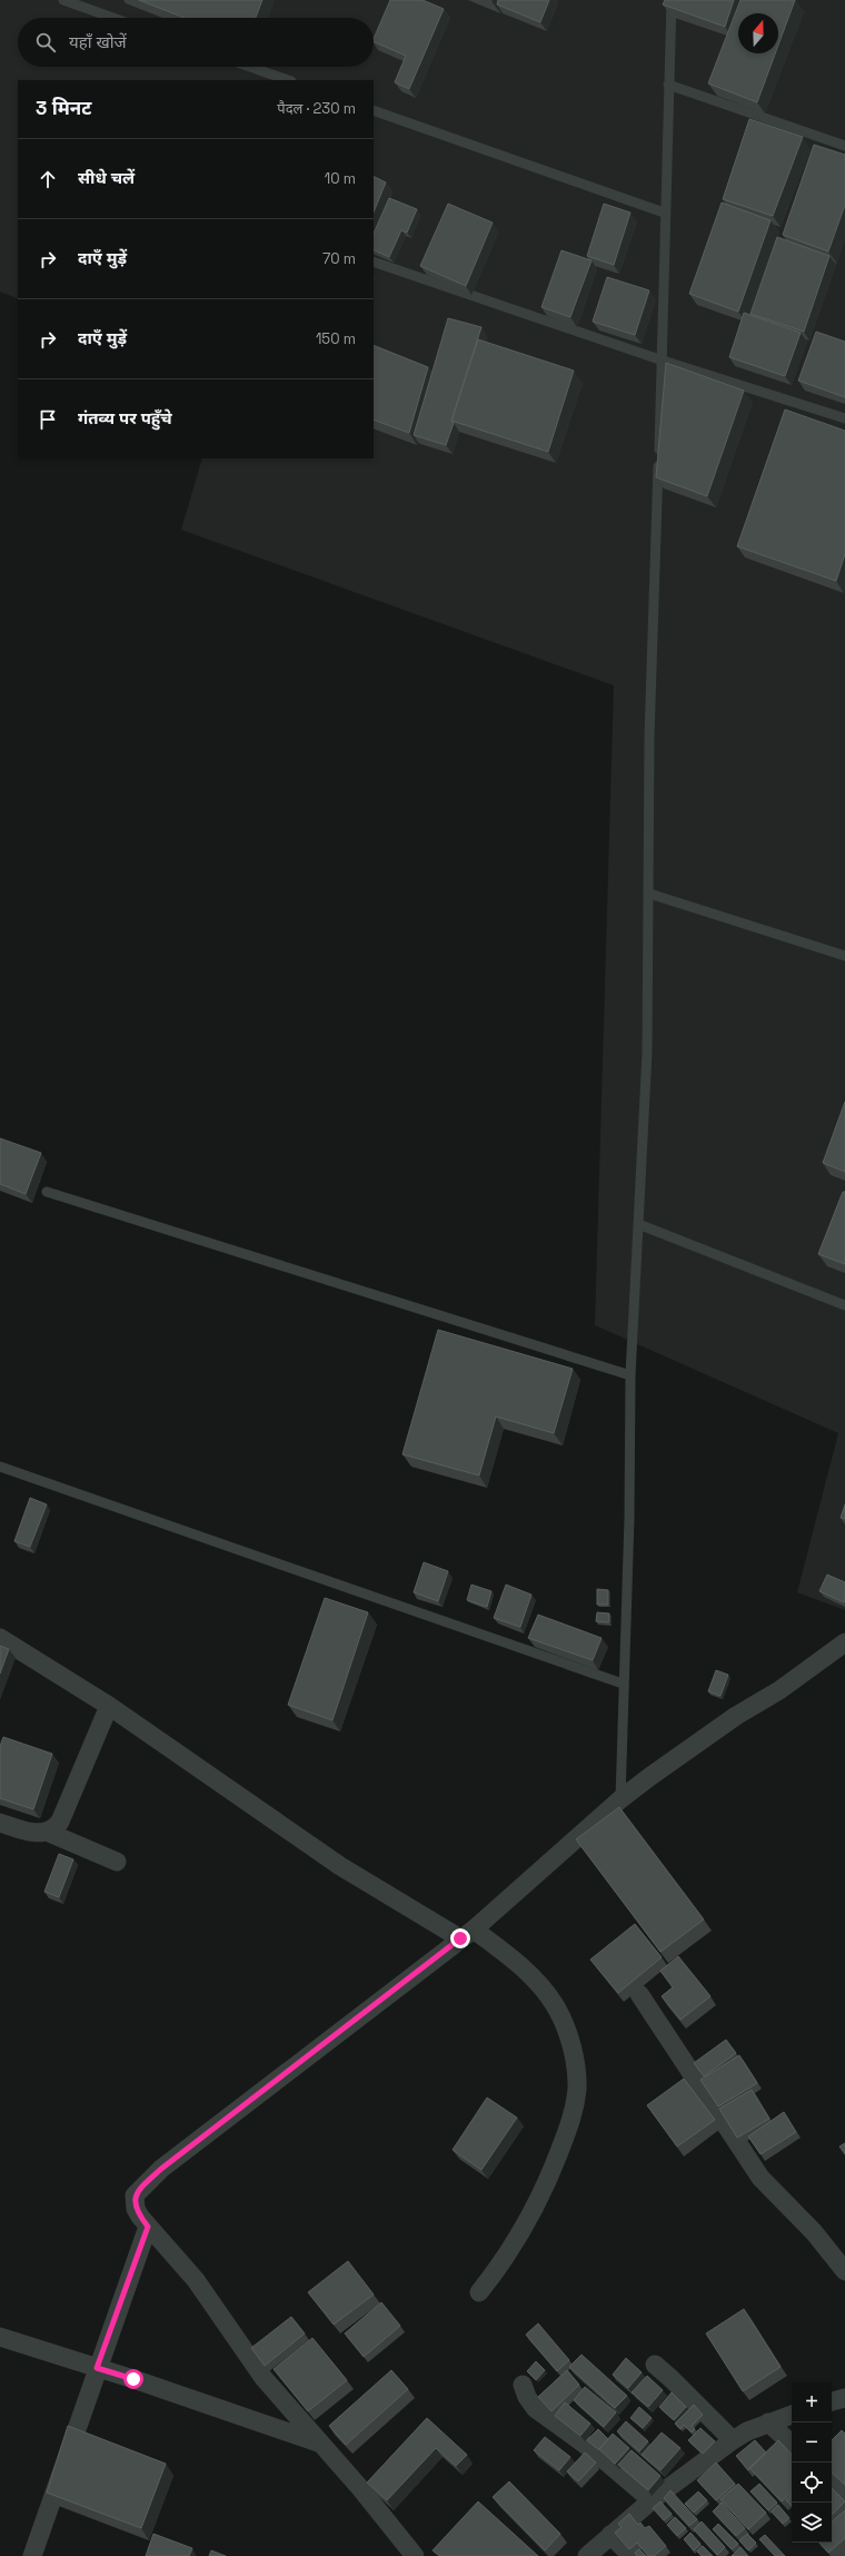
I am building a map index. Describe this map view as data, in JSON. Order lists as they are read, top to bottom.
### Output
{
  "north": "top",
  "page": {
    "search": "यहाँ खोजें",
    "heading": ["3 मिनट", "पैदल · 230 m"],
    "list": [
      ["सीधे चलें", "10 m"],
      ["दाएँ मुड़ें", "70 m"],
      ["दाएँ मुड़ें", "150 m"],
      "गंतव्य पर पहुँचे"
    ],
    "map_buttons": ["+", "−"]
  }
}
